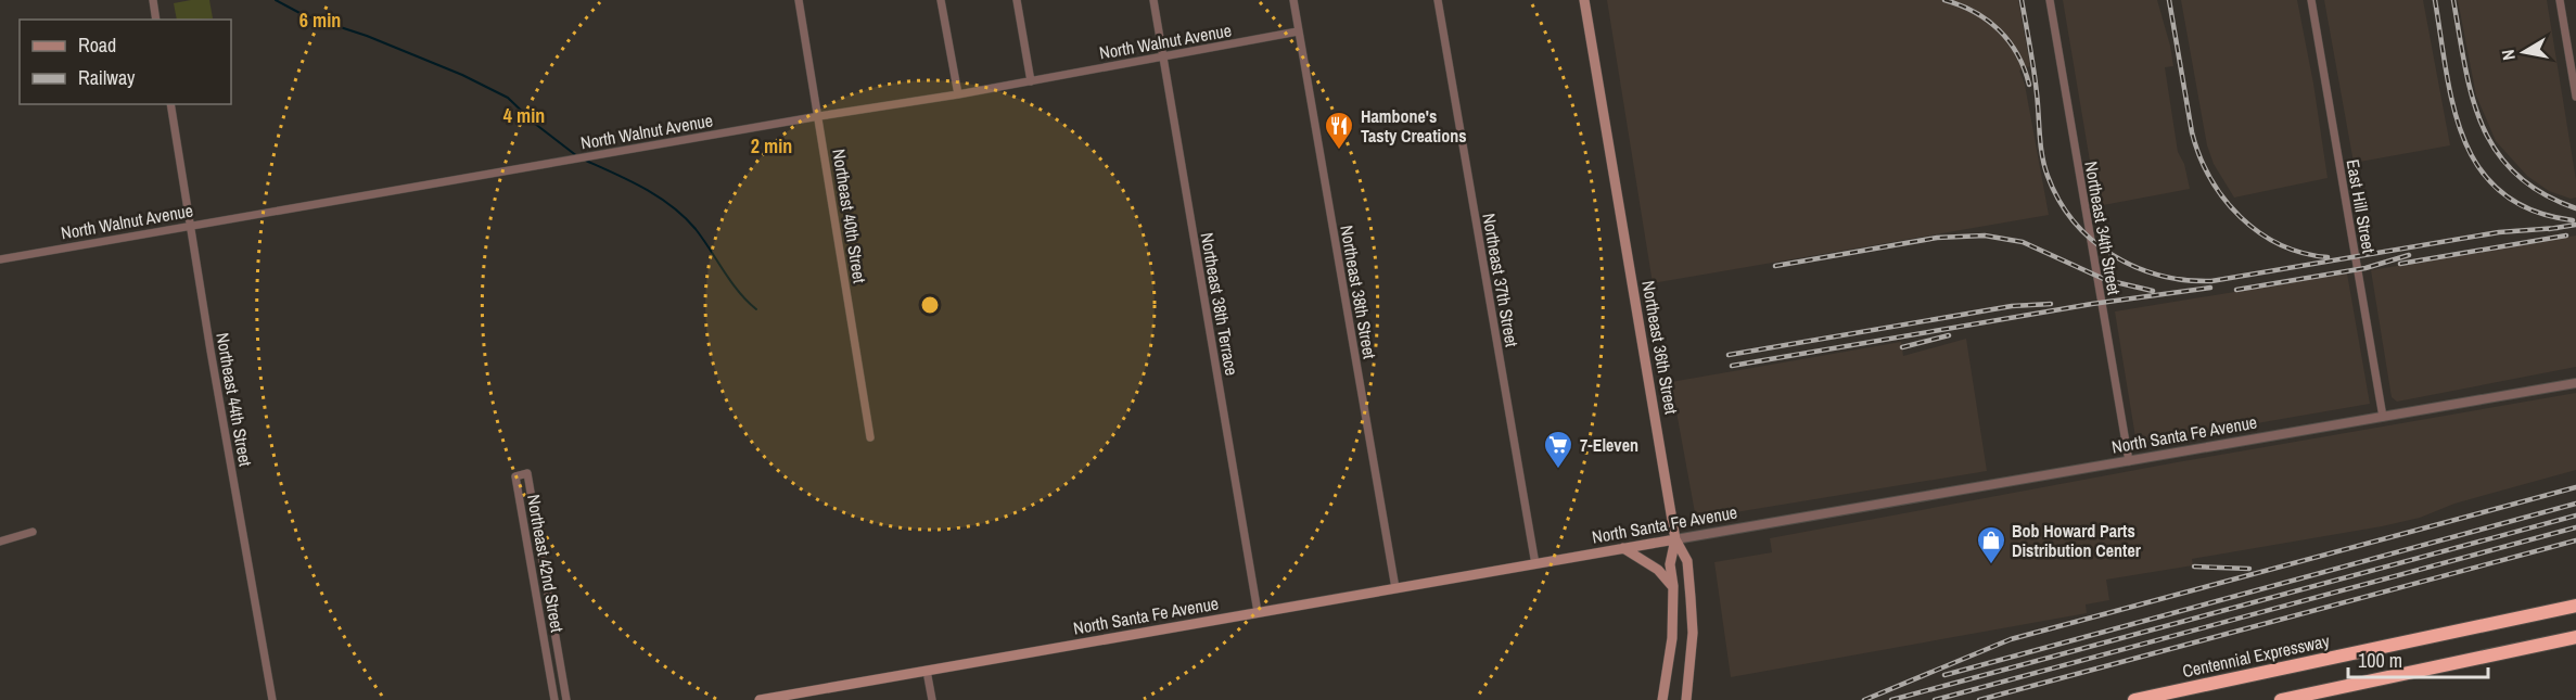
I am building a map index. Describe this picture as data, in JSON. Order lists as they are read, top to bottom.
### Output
{
  "streets": {
    "highway": ["Centennial Expressway"],
    "main road": ["Northeast 36th Street", "North Santa Fe Avenue"],
    "street": [
      "North Walnut Avenue",
      "East Hill Street",
      "Northeast 40th Street",
      "Northeast 34th Street",
      "Northeast 37th Street",
      "Northeast 38th Street",
      "Northeast 38th Terrace",
      "Northeast 44th Street",
      "Northeast 42nd Street"
    ]
  },
  "crossings": [
    ["North Walnut Avenue", "Northeast 40th Street"],
    ["North Walnut Avenue", "Northeast 38th Street"],
    ["North Walnut Avenue", "Northeast 38th Terrace"],
    ["North Walnut Avenue", "Northeast 44th Street"],
    ["East Hill Street", "North Santa Fe Avenue"],
    ["Northeast 34th Street", "North Santa Fe Avenue"],
    ["Northeast 37th Street", "North Santa Fe Avenue"],
    ["Northeast 38th Street", "North Santa Fe Avenue"],
    ["Northeast 38th Terrace", "North Santa Fe Avenue"],
    ["Northeast 36th Street", "North Santa Fe Avenue"]
  ],
  "places": {
    "restaurant": ["Hambone's Tasty Creations"],
    "supermarket": ["7-Eleven"],
    "shop": ["Bob Howard Parts Distribution Center"]
  },
  "legend": ["Road", "Railway"],
  "scale_bar": "100 m",
  "north": "left",
  "rings": ["6 min", "4 min", "2 min"]
}
